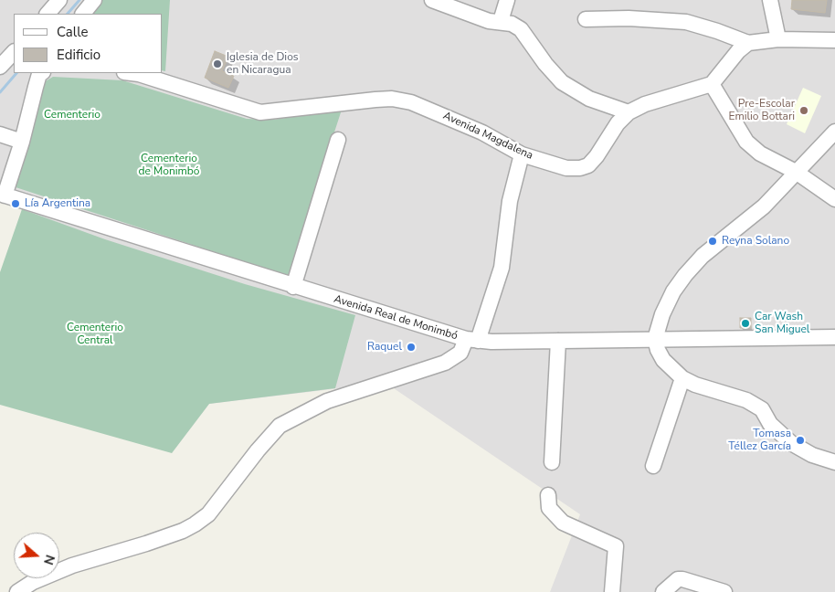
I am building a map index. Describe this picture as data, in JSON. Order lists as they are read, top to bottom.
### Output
{
  "streets": {
    "street": ["Avenida Magdalena", "Avenida Real de Monimbó"]
  },
  "parks": ["Cementerio", "Cementerio de Monimbó", "Cementerio Central"],
  "places": [
    "Iglesia de Dios en Nicaragua",
    "Pre-Escolar Emilio Bottari",
    "Lía Argentina",
    "Reyna Solano",
    "Car Wash San Miguel",
    "Raquel",
    "Tomasa Téllez García"
  ],
  "legend": ["Calle", "Edificio"],
  "north": "right"
}
